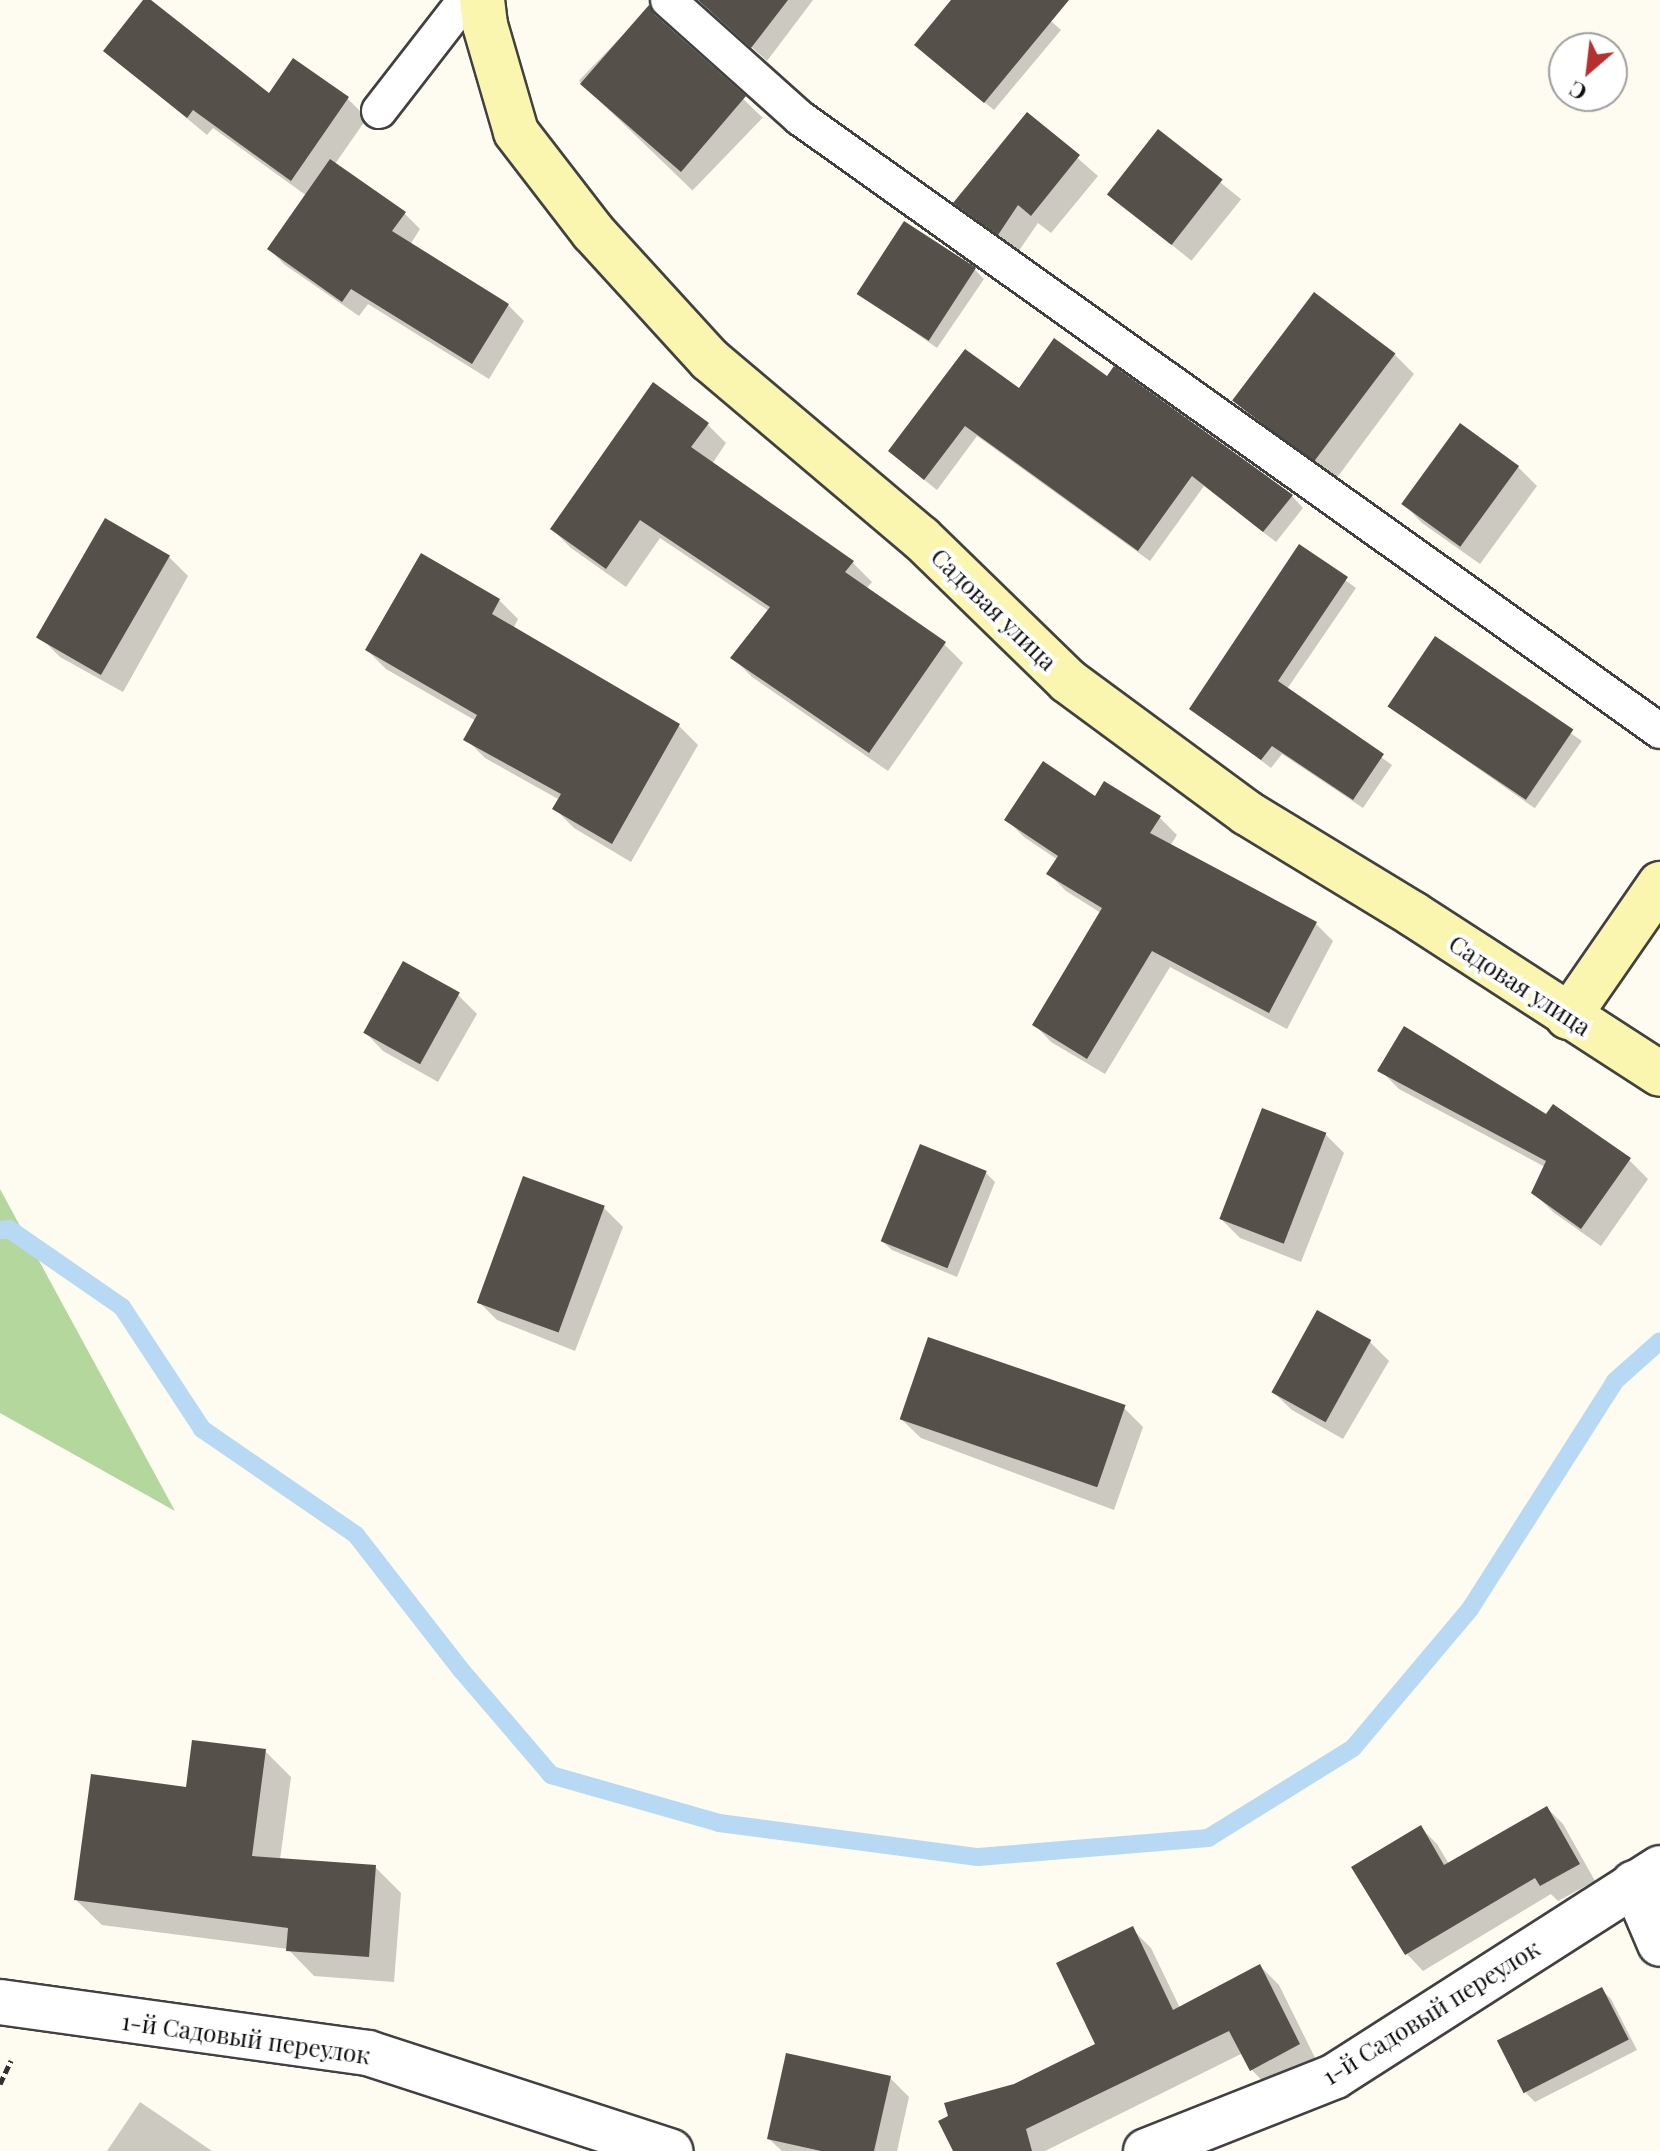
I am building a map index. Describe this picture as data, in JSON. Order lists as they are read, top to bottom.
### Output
{
  "streets": {
    "street": ["Садовая улица", "1-й Садовый переулок"]
  },
  "north": "bottom left"
}
